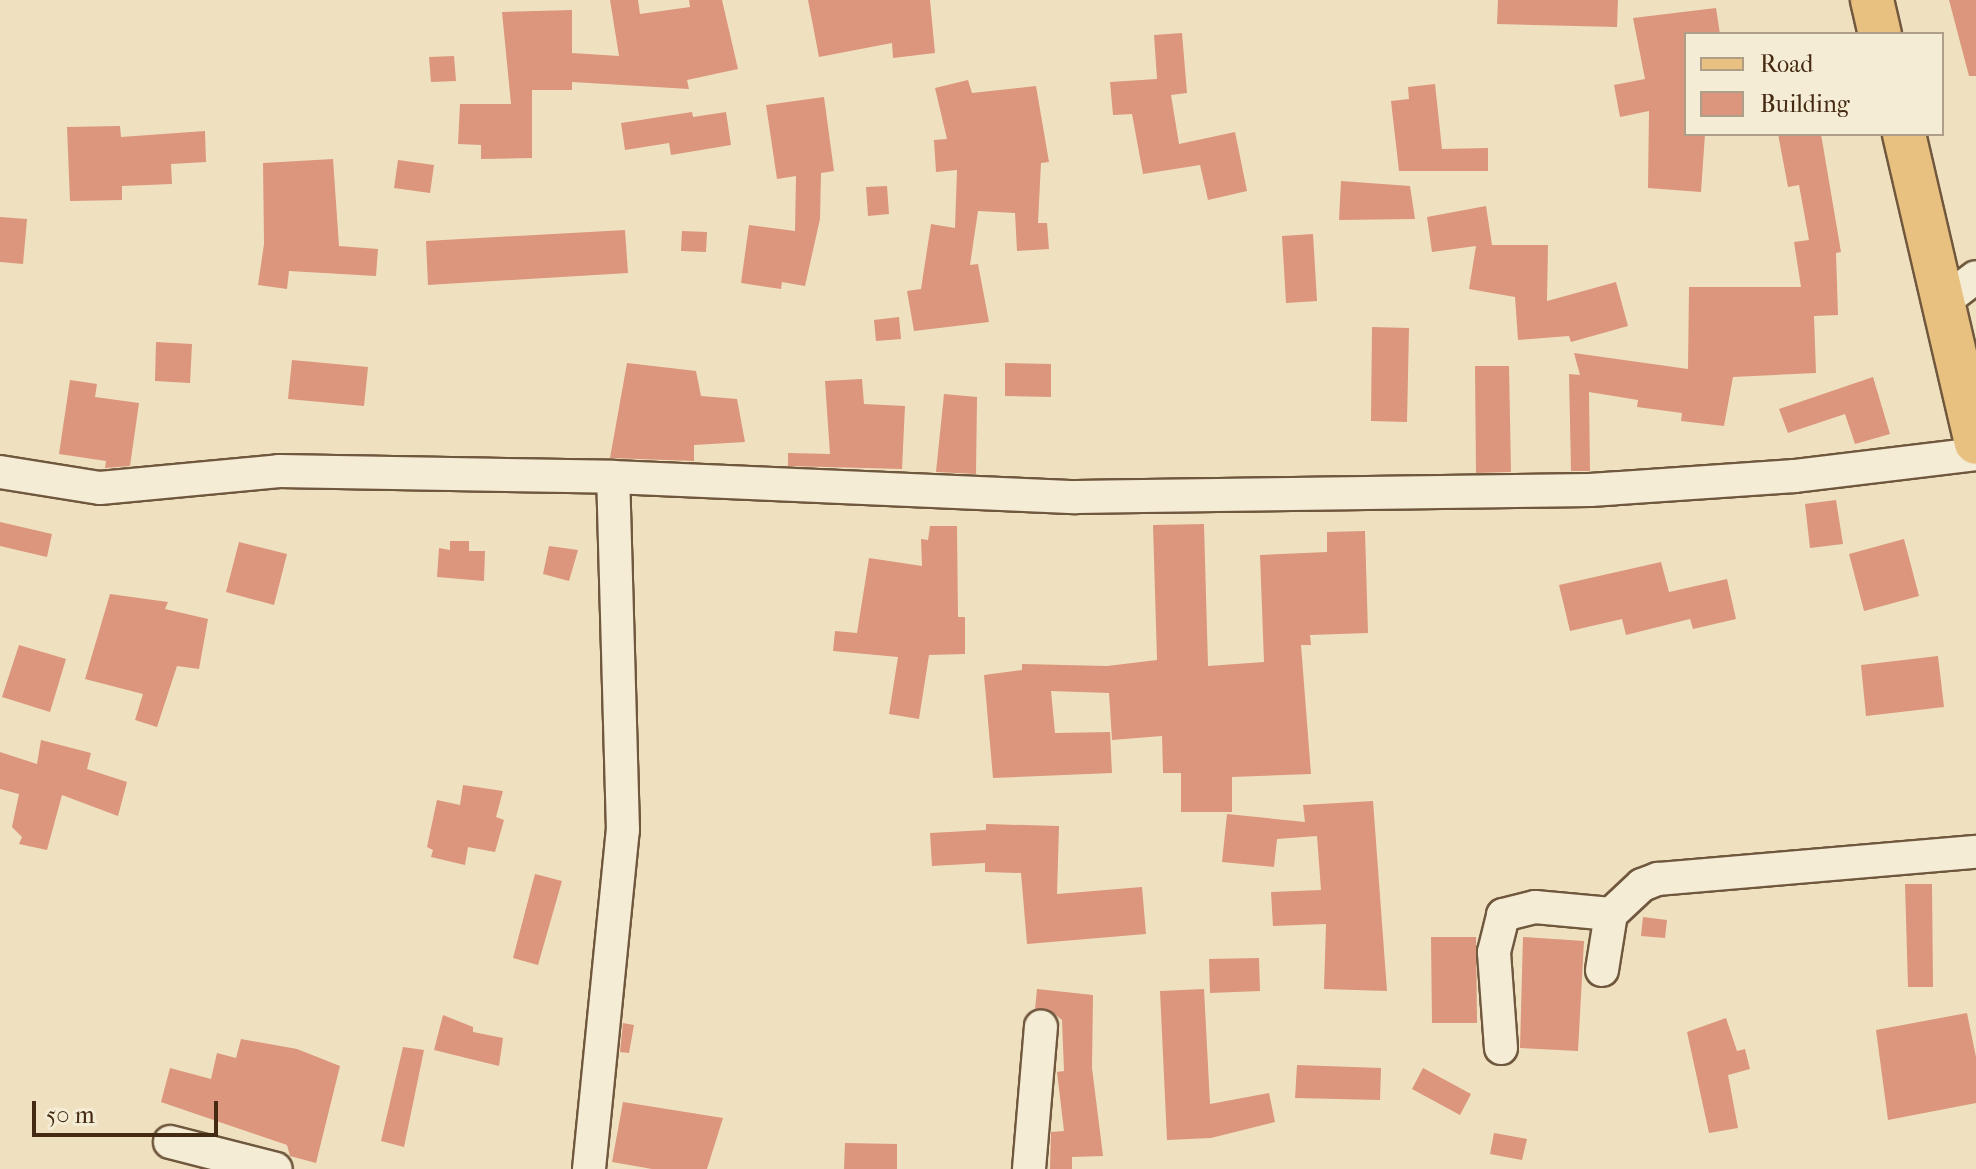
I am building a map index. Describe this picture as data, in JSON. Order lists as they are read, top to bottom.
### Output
{
  "legend": ["Road", "Building"],
  "scale_bar": "50 m"
}
